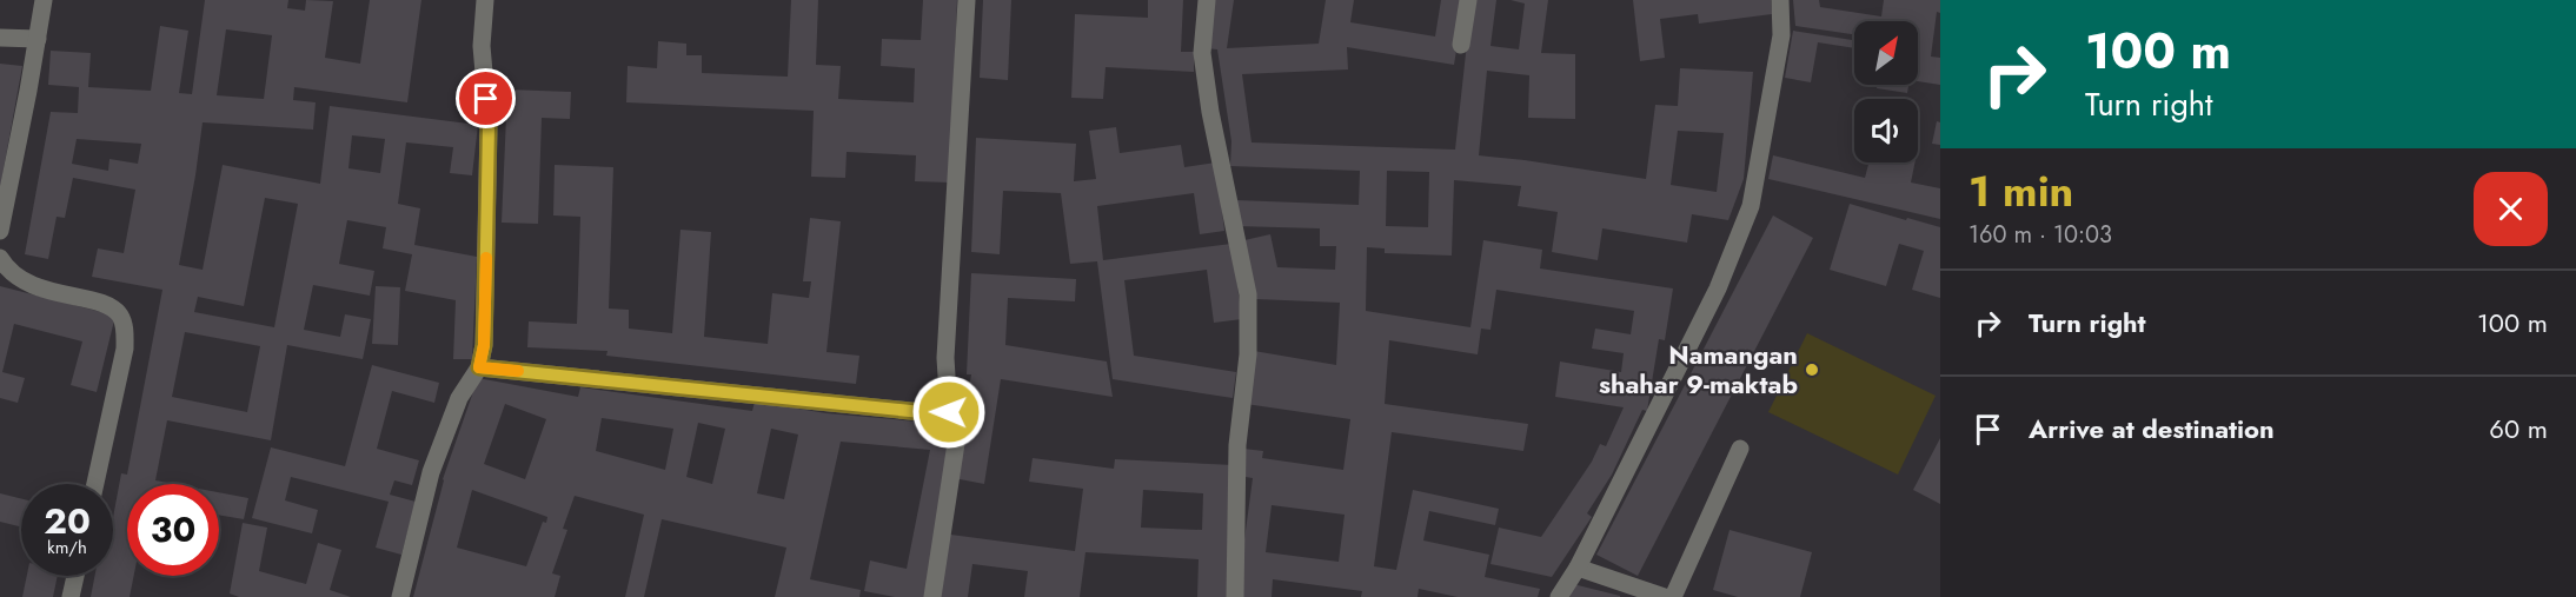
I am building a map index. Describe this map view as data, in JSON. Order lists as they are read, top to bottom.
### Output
{
  "places": ["Namangan shahar 9-maktab"],
  "north": "top right",
  "page": {
    "turn": ["100 m", "Turn right"],
    "heading": ["1 min", "160 m · 10:03"],
    "list": [
      {
        "name": "Turn right",
        "value": "100 m"
      },
      {
        "name": "Arrive at destination",
        "value": "60 m"
      }
    ],
    "speed": "20 km/h",
    "limit": "30"
  }
}
